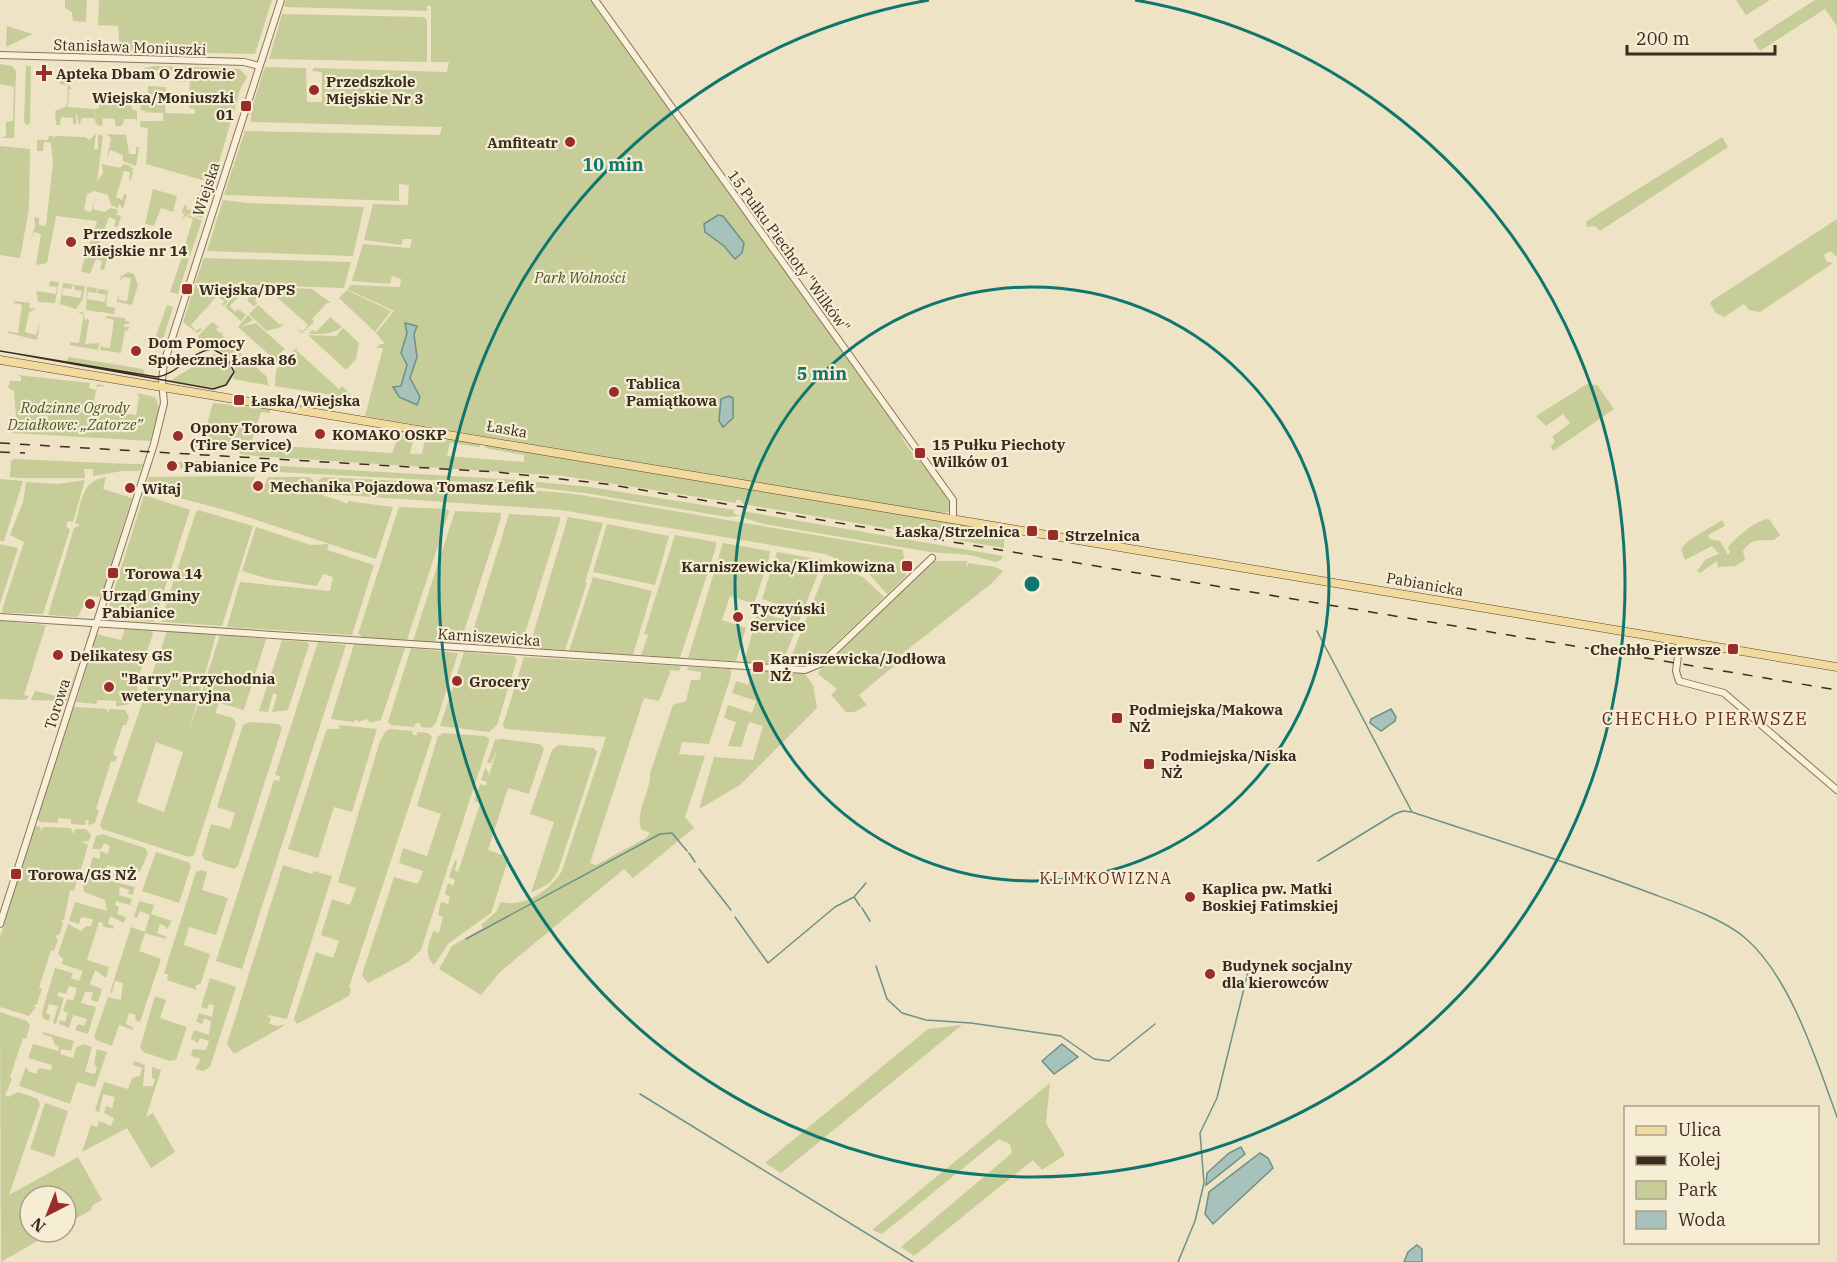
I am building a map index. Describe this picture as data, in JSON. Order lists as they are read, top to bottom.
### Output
{
  "streets": {
    "main road": ["Łaska", "Pabianicka"],
    "street": [
      "Stanisława Moniuszki",
      "Wiejska",
      "15 Pułku Piechoty \"Wilków\"",
      "Karniszewicka",
      "Torowa"
    ]
  },
  "crossings": [
    ["Stanisława Moniuszki", "Wiejska"],
    ["Wiejska", "Łaska"],
    ["Wiejska", "Torowa"],
    ["15 Pułku Piechoty \"Wilków\"", "Łaska"],
    ["Łaska", "Pabianicka"],
    ["Łaska", "Torowa"],
    ["Karniszewicka", "Torowa"]
  ],
  "districts": ["CHECHŁO PIERWSZE", "KLIMKOWIZNA"],
  "parks": ["Park Wolności", "Rodzinne Ogrody Działkowe: „Zatorze”"],
  "places": {
    "health": ["Apteka Dbam O Zdrowie"],
    "other": [
      "Przedszkole Miejskie Nr 3",
      "Amfiteatr",
      "Przedszkole Miejskie nr 14",
      "Dom Pomocy Społecznej Łaska 86",
      "Tablica Pamiątkowa",
      "KOMAKO OSKP",
      "Opony Torowa (Tire Service)",
      "Pabianice Pc",
      "Mechanika Pojazdowa Tomasz Lefik",
      "Witaj",
      "Urząd Gminy Pabianice",
      "Tyczyński Service",
      "Delikatesy GS",
      "Grocery",
      "\"Barry\" Przychodnia weterynaryjna",
      "Kaplica pw. Matki Boskiej Fatimskiej",
      "Budynek socjalny dla kierowców"
    ],
    "transit": [
      "Wiejska/Moniuszki 01",
      "Wiejska/DPS",
      "Łaska/Wiejska",
      "15 Pułku Piechoty Wilków 01",
      "Łaska/Strzelnica",
      "Strzelnica",
      "Karniszewicka/Klimkowizna",
      "Torowa 14",
      "Chechło Pierwsze",
      "Karniszewicka/Jodłowa NŻ",
      "Podmiejska/Makowa NŻ",
      "Podmiejska/Niska NŻ",
      "Torowa/GS NŻ"
    ]
  },
  "legend": [
    "Ulica",
    "Kolej",
    "Park",
    "Woda"
  ],
  "scale_bar": "200 m",
  "north": "bottom left",
  "rings": ["10 min", "5 min"]
}
